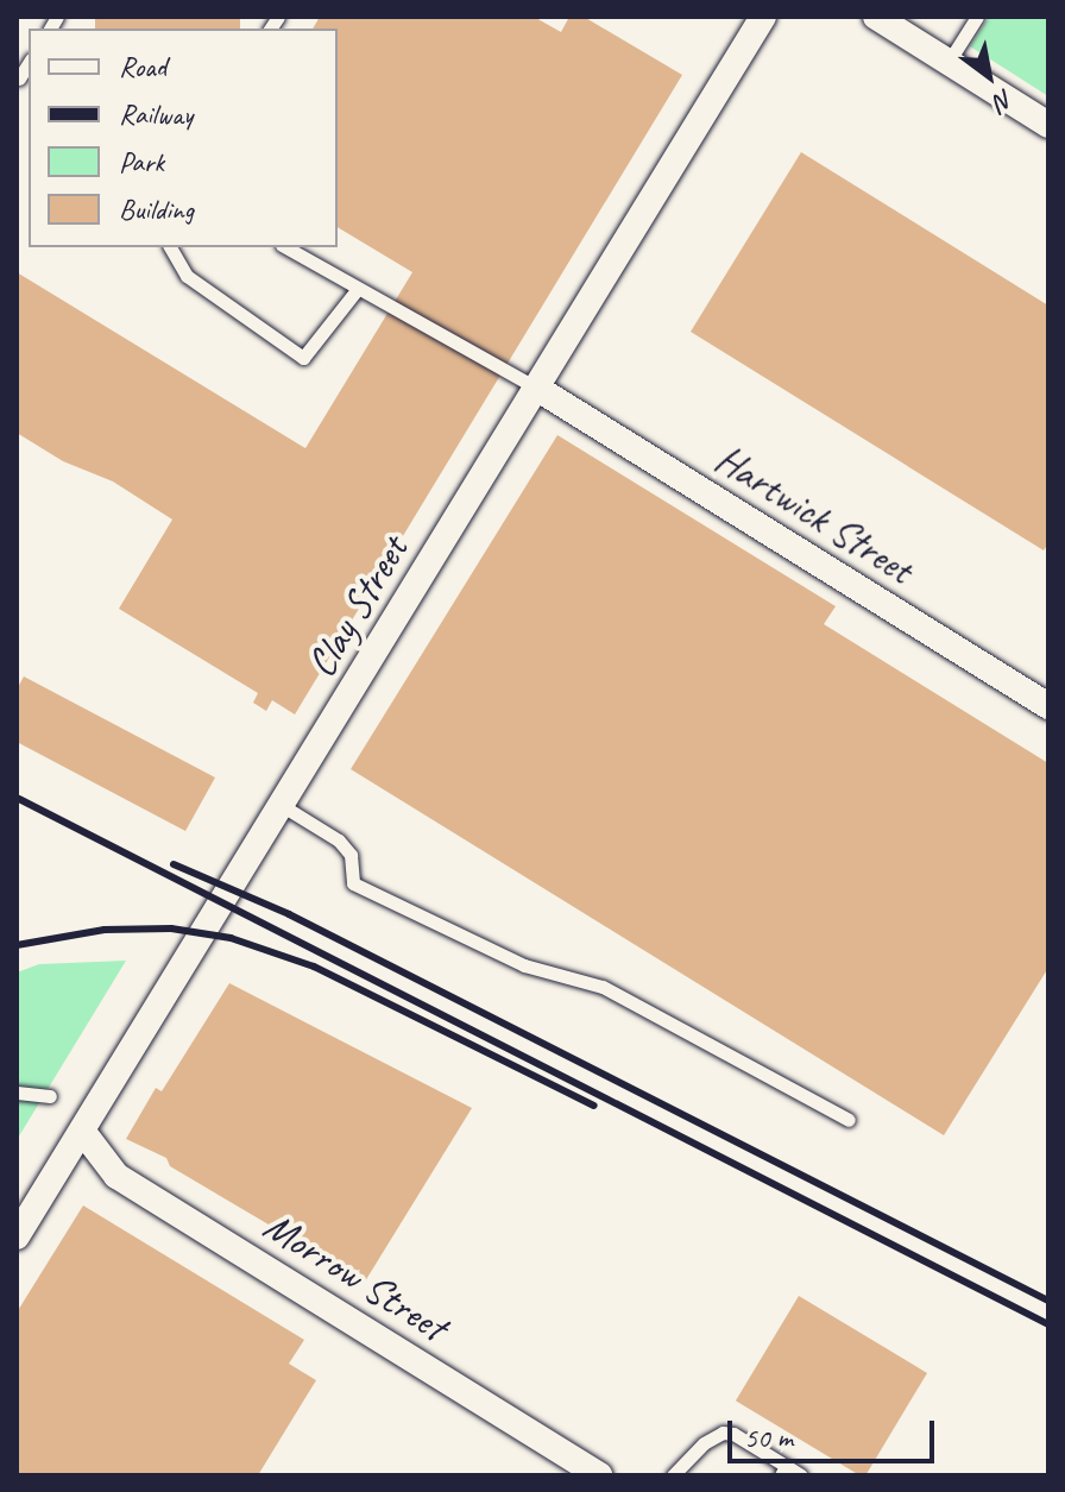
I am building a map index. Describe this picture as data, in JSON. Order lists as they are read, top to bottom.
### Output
{
  "streets": {
    "street": ["Hartwick Street", "Clay Street", "Morrow Street"]
  },
  "crossings": [
    ["Hartwick Street", "Clay Street"],
    ["Clay Street", "Morrow Street"]
  ],
  "legend": [
    "Road",
    "Railway",
    "Park",
    "Building"
  ],
  "scale_bar": "50 m",
  "north": "bottom right"
}
